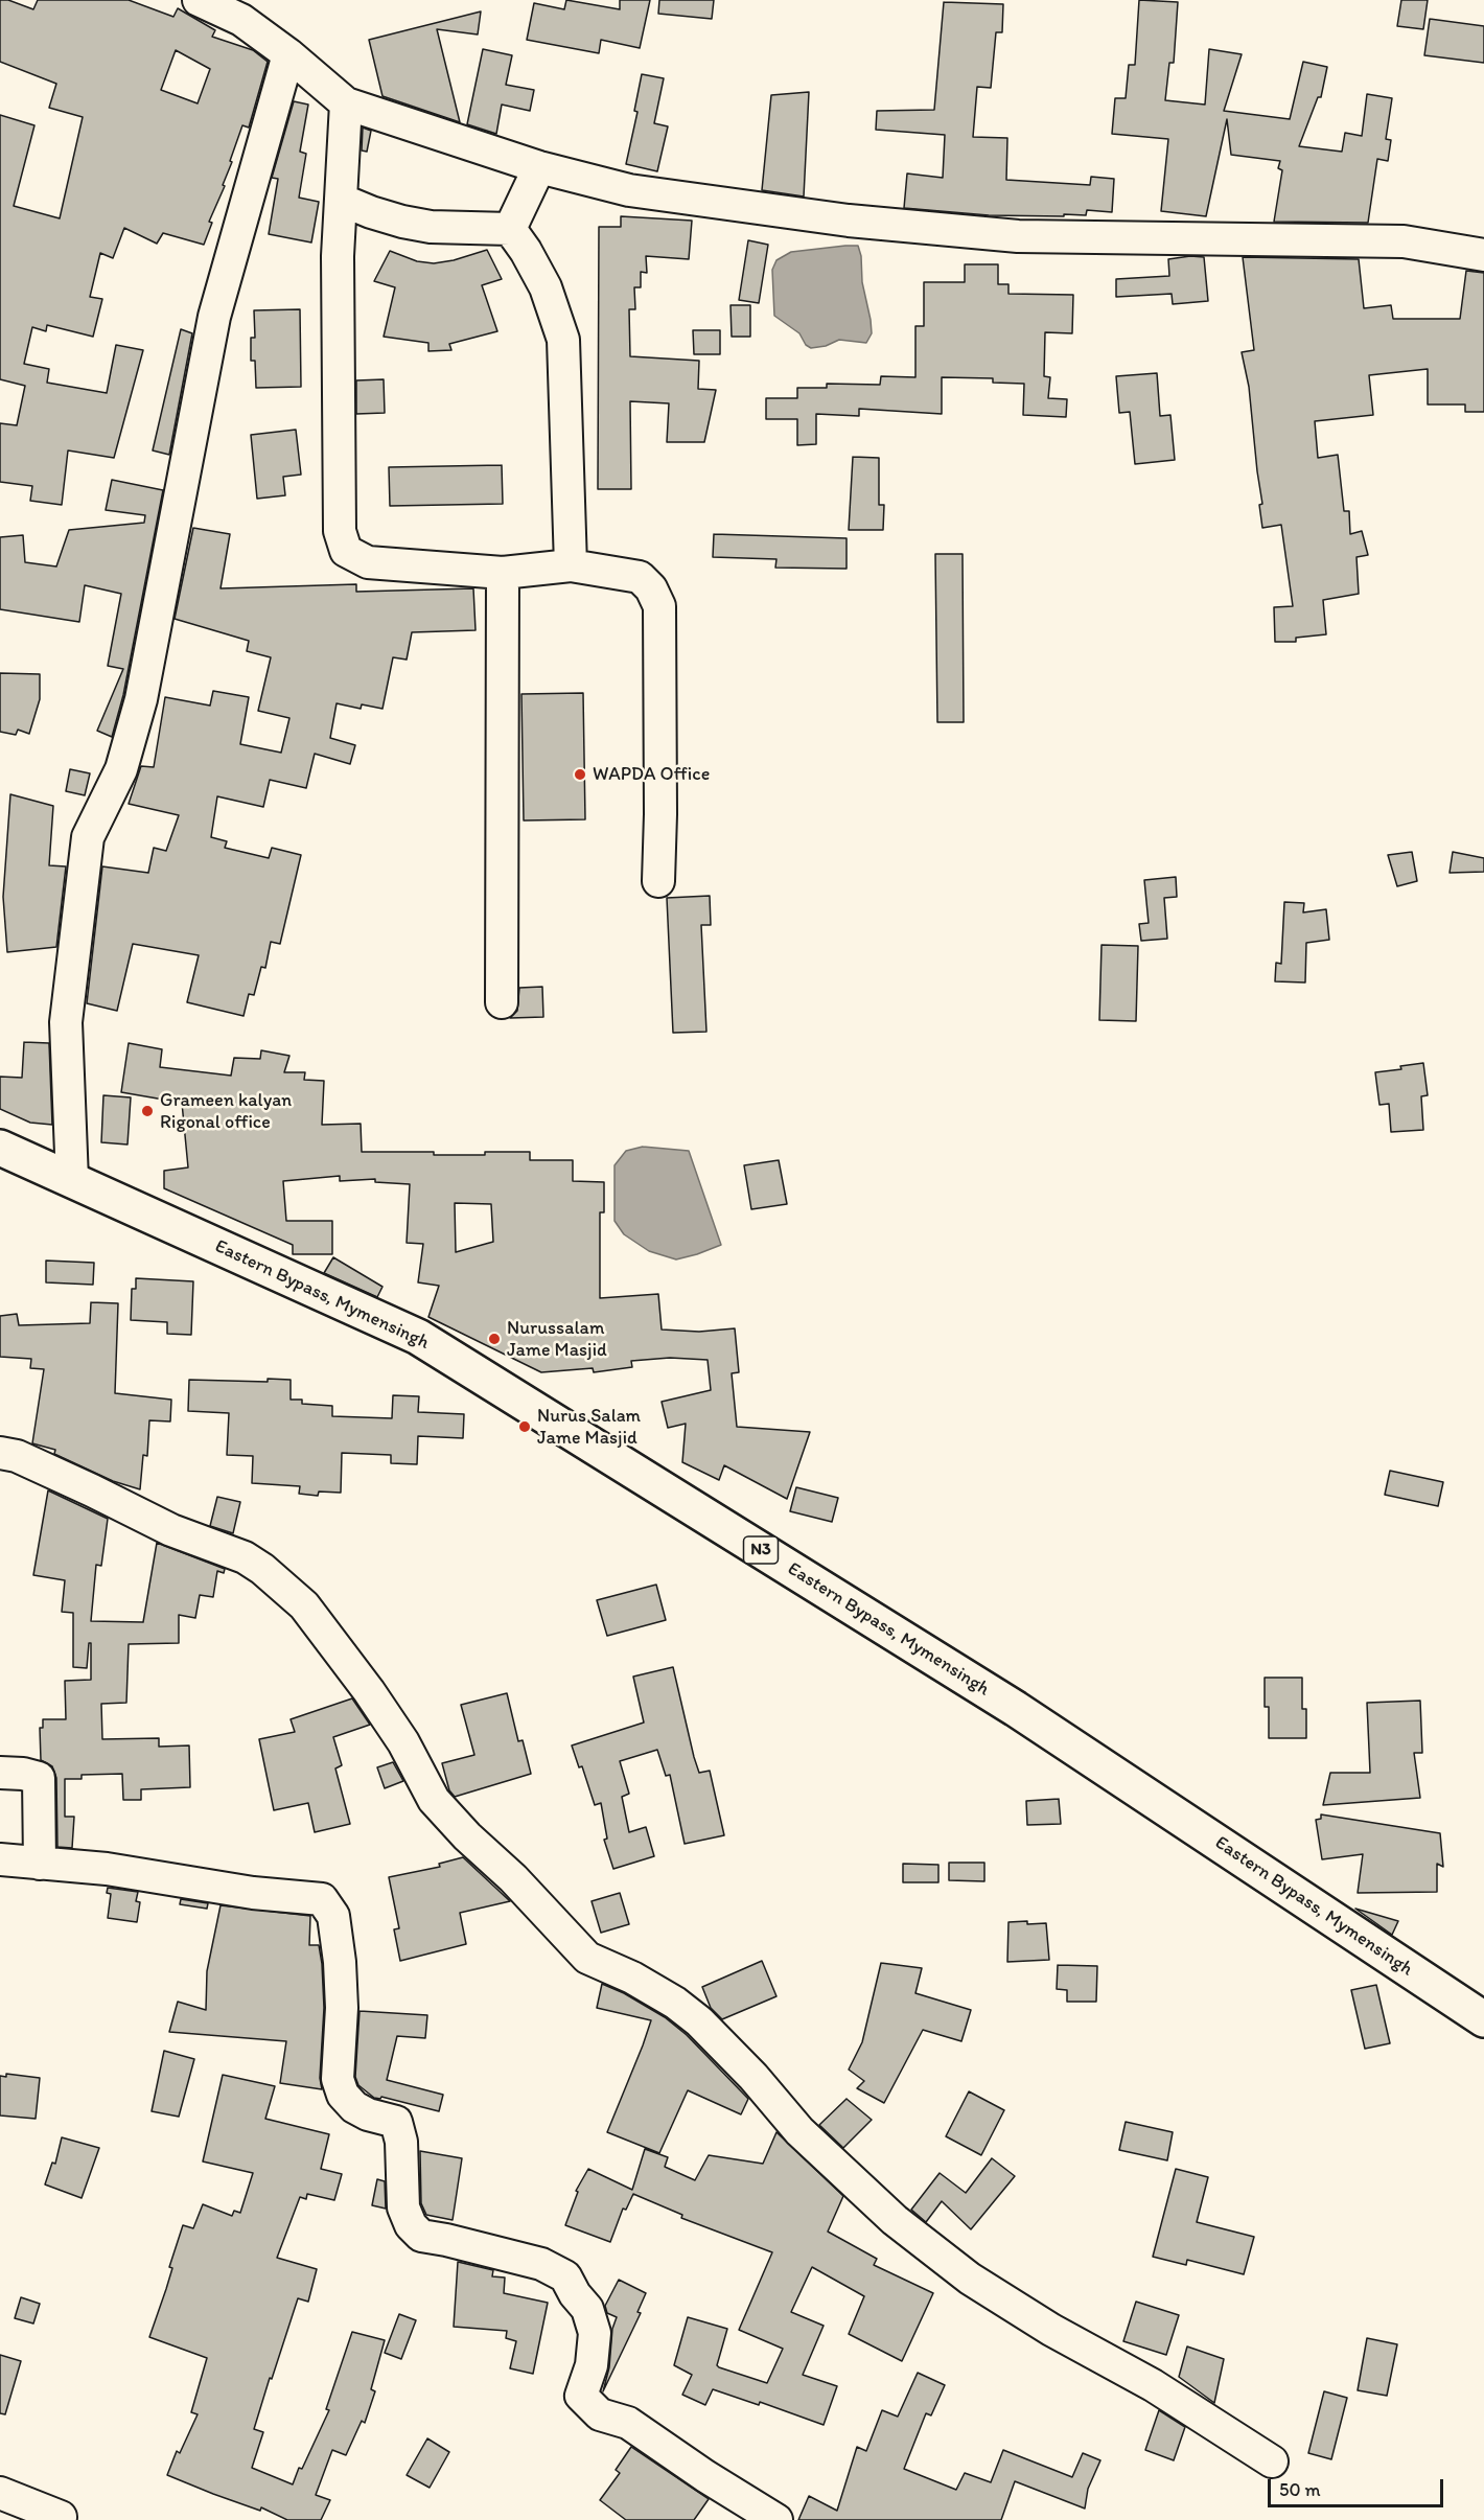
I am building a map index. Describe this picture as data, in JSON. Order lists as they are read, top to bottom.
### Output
{
  "streets": {
    "highway": ["Eastern Bypass, Mymensingh", "N3"]
  },
  "places": [
    "WAPDA Office",
    "Grameen kalyan Rigonal office",
    "Nurussalam Jame Masjid",
    "Nurus Salam Jame Masjid"
  ],
  "scale_bar": "50 m"
}
